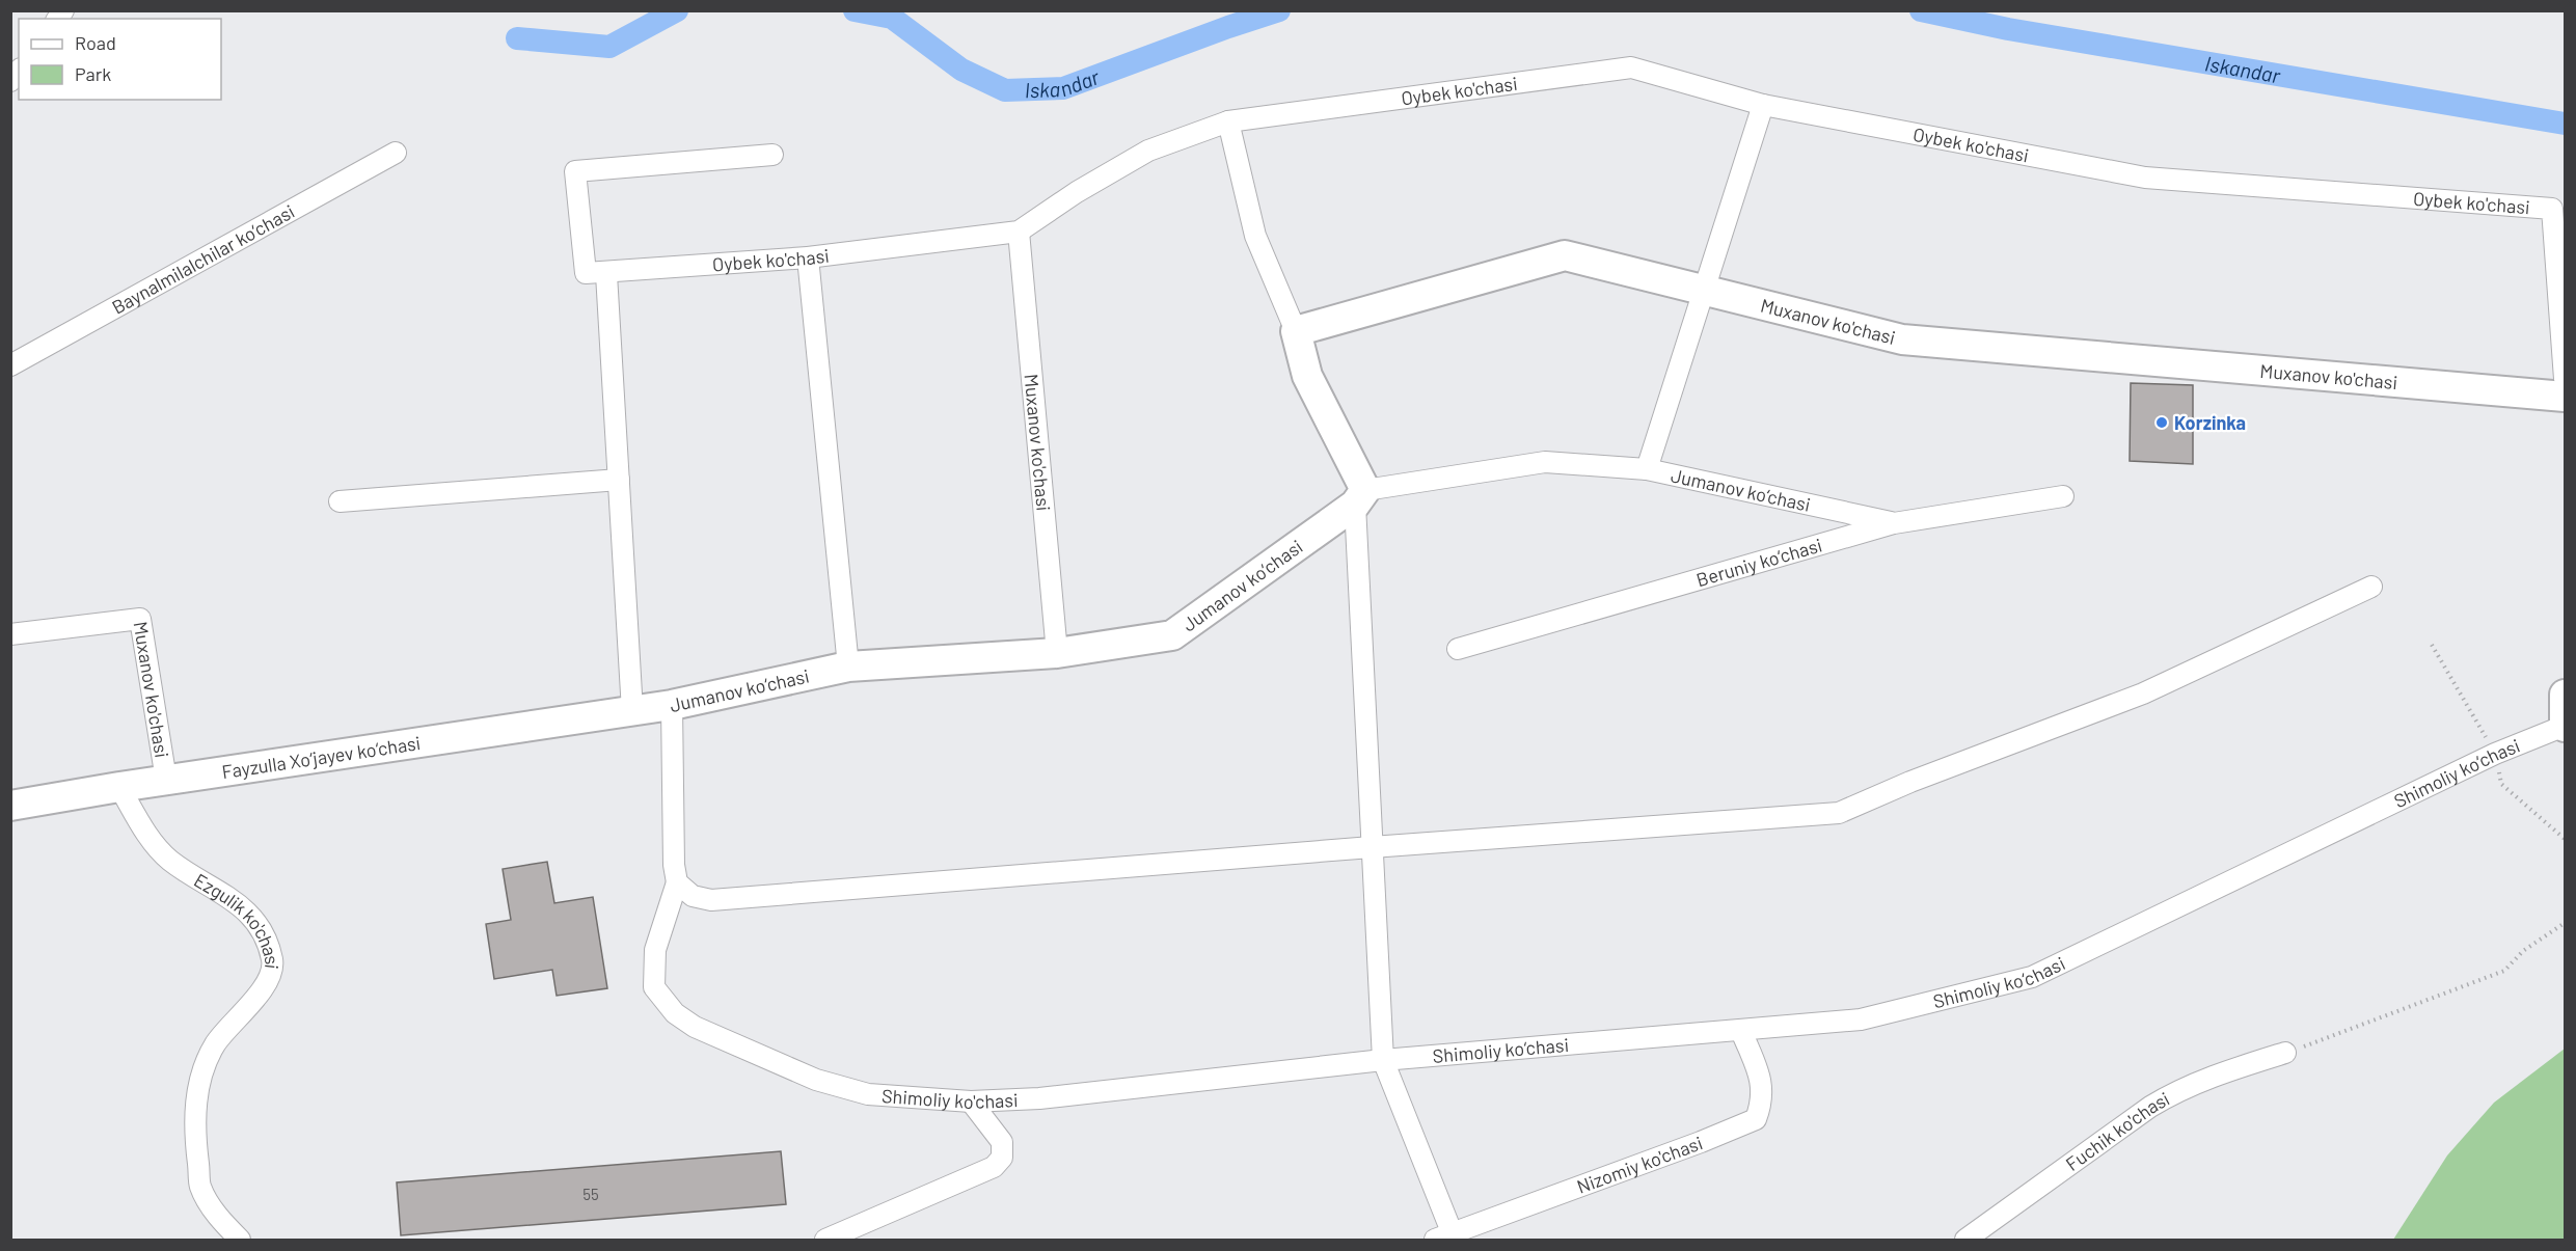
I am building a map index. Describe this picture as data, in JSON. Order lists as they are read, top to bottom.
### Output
{
  "streets": {
    "street": [
      "Oybek ko'chasi",
      "Baynalmilalchilar ko‘chasi",
      "Muxanov ko'chasi",
      "Jumanov ko‘chasi",
      "Beruniy ko‘chasi",
      "Fayzulla Xo‘jayev ko‘chasi",
      "Shimoliy ko‘chasi",
      "Ezgulik ko'chasi",
      "Shimoliy ko'chasi",
      "Fuchik ko'chasi",
      "Nizomiy ko'chasi"
    ]
  },
  "crossings": [
    ["Oybek ko'chasi", "Muxanov ko'chasi"],
    ["Muxanov ko'chasi", "Jumanov ko‘chasi"],
    ["Muxanov ko'chasi", "Fayzulla Xo‘jayev ko‘chasi"],
    ["Jumanov ko‘chasi", "Beruniy ko‘chasi"],
    ["Jumanov ko‘chasi", "Fayzulla Xo‘jayev ko‘chasi"],
    ["Fayzulla Xo‘jayev ko‘chasi", "Ezgulik ko'chasi"],
    ["Shimoliy ko‘chasi", "Shimoliy ko'chasi"],
    ["Shimoliy ko‘chasi", "Nizomiy ko'chasi"]
  ],
  "water": ["Iskandar"],
  "places": ["Korzinka"],
  "house_numbers": ["55"],
  "legend": ["Road", "Park"]
}
